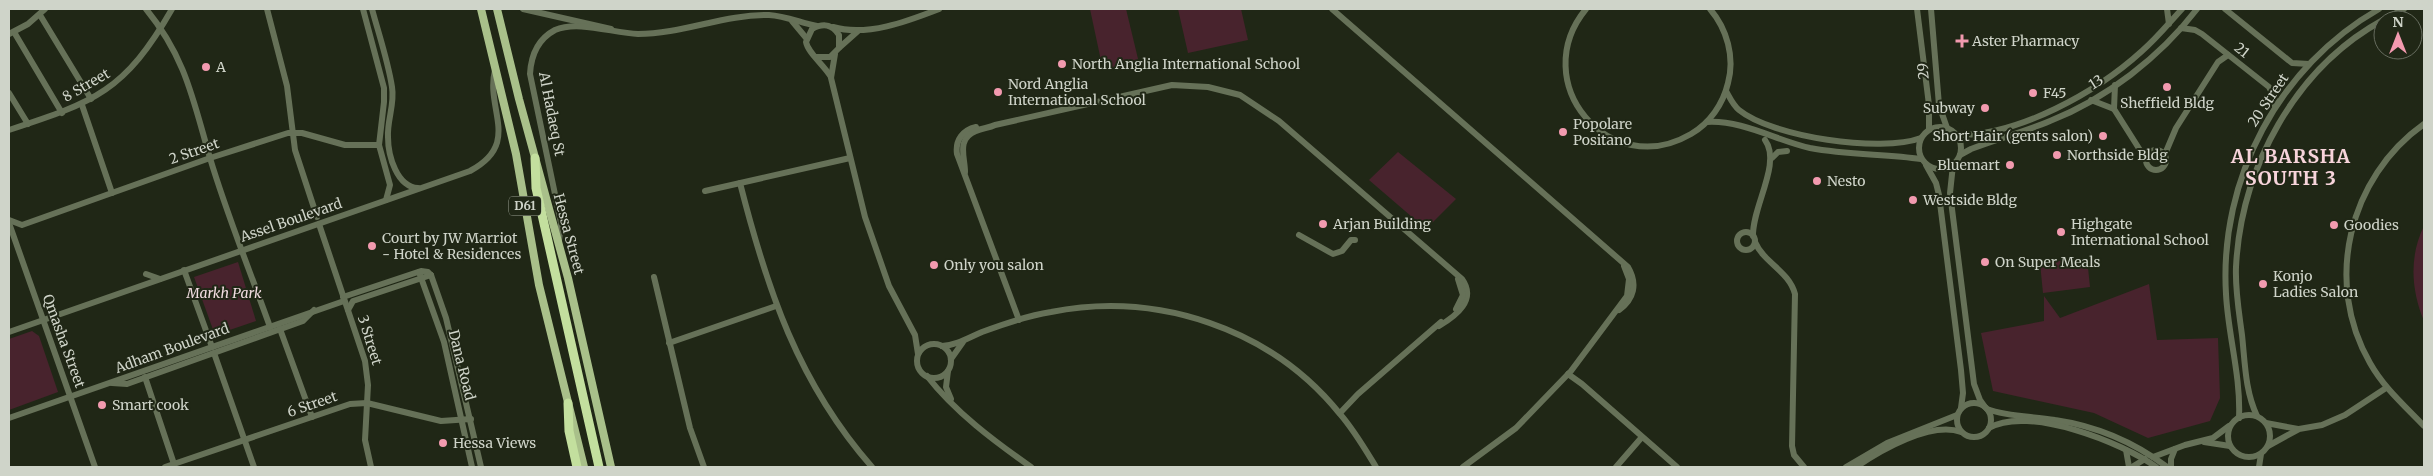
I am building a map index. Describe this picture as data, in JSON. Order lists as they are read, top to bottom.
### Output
{
  "streets": {
    "main road": ["D61", "Hessa Street"],
    "street": [
      "21",
      "29",
      "13",
      "8 Street",
      "20 Street",
      "Al Hadaeq St",
      "2 Street",
      "Assel Boulevard",
      "3 Street",
      "Qmasha Street",
      "Adham Boulevard",
      "Dana Road",
      "6 Street"
    ]
  },
  "crossings": [
    ["21", "13"],
    ["21", "20 Street"],
    ["29", "13"],
    ["Al Hadaeq St", "Hessa Street"],
    ["2 Street", "3 Street"],
    ["D61", "Assel Boulevard"],
    ["Assel Boulevard", "3 Street"],
    ["Assel Boulevard", "Qmasha Street"],
    ["3 Street", "Adham Boulevard"],
    ["3 Street", "6 Street"],
    ["Qmasha Street", "Adham Boulevard"],
    ["Adham Boulevard", "Dana Road"],
    ["Dana Road", "6 Street"]
  ],
  "districts": ["AL BARSHA SOUTH 3"],
  "parks": ["Markh Park"],
  "places": {
    "health": ["Aster Pharmacy"],
    "other": [
      "North Anglia International School",
      "A",
      "Sheffield Bldg",
      "Nord Anglia International School",
      "F45",
      "Subway",
      "Popolare Positano",
      "Short Hair (gents salon)",
      "Northside Bldg",
      "Bluemart",
      "Nesto",
      "Westside Bldg",
      "Arjan Building",
      "Goodies",
      "Highgate International School",
      "Court by JW Marriot - Hotel & Residences",
      "On Super Meals",
      "Only you salon",
      "Konjo Ladies Salon",
      "Smart cook",
      "Hessa Views"
    ]
  },
  "north": "top"
}
